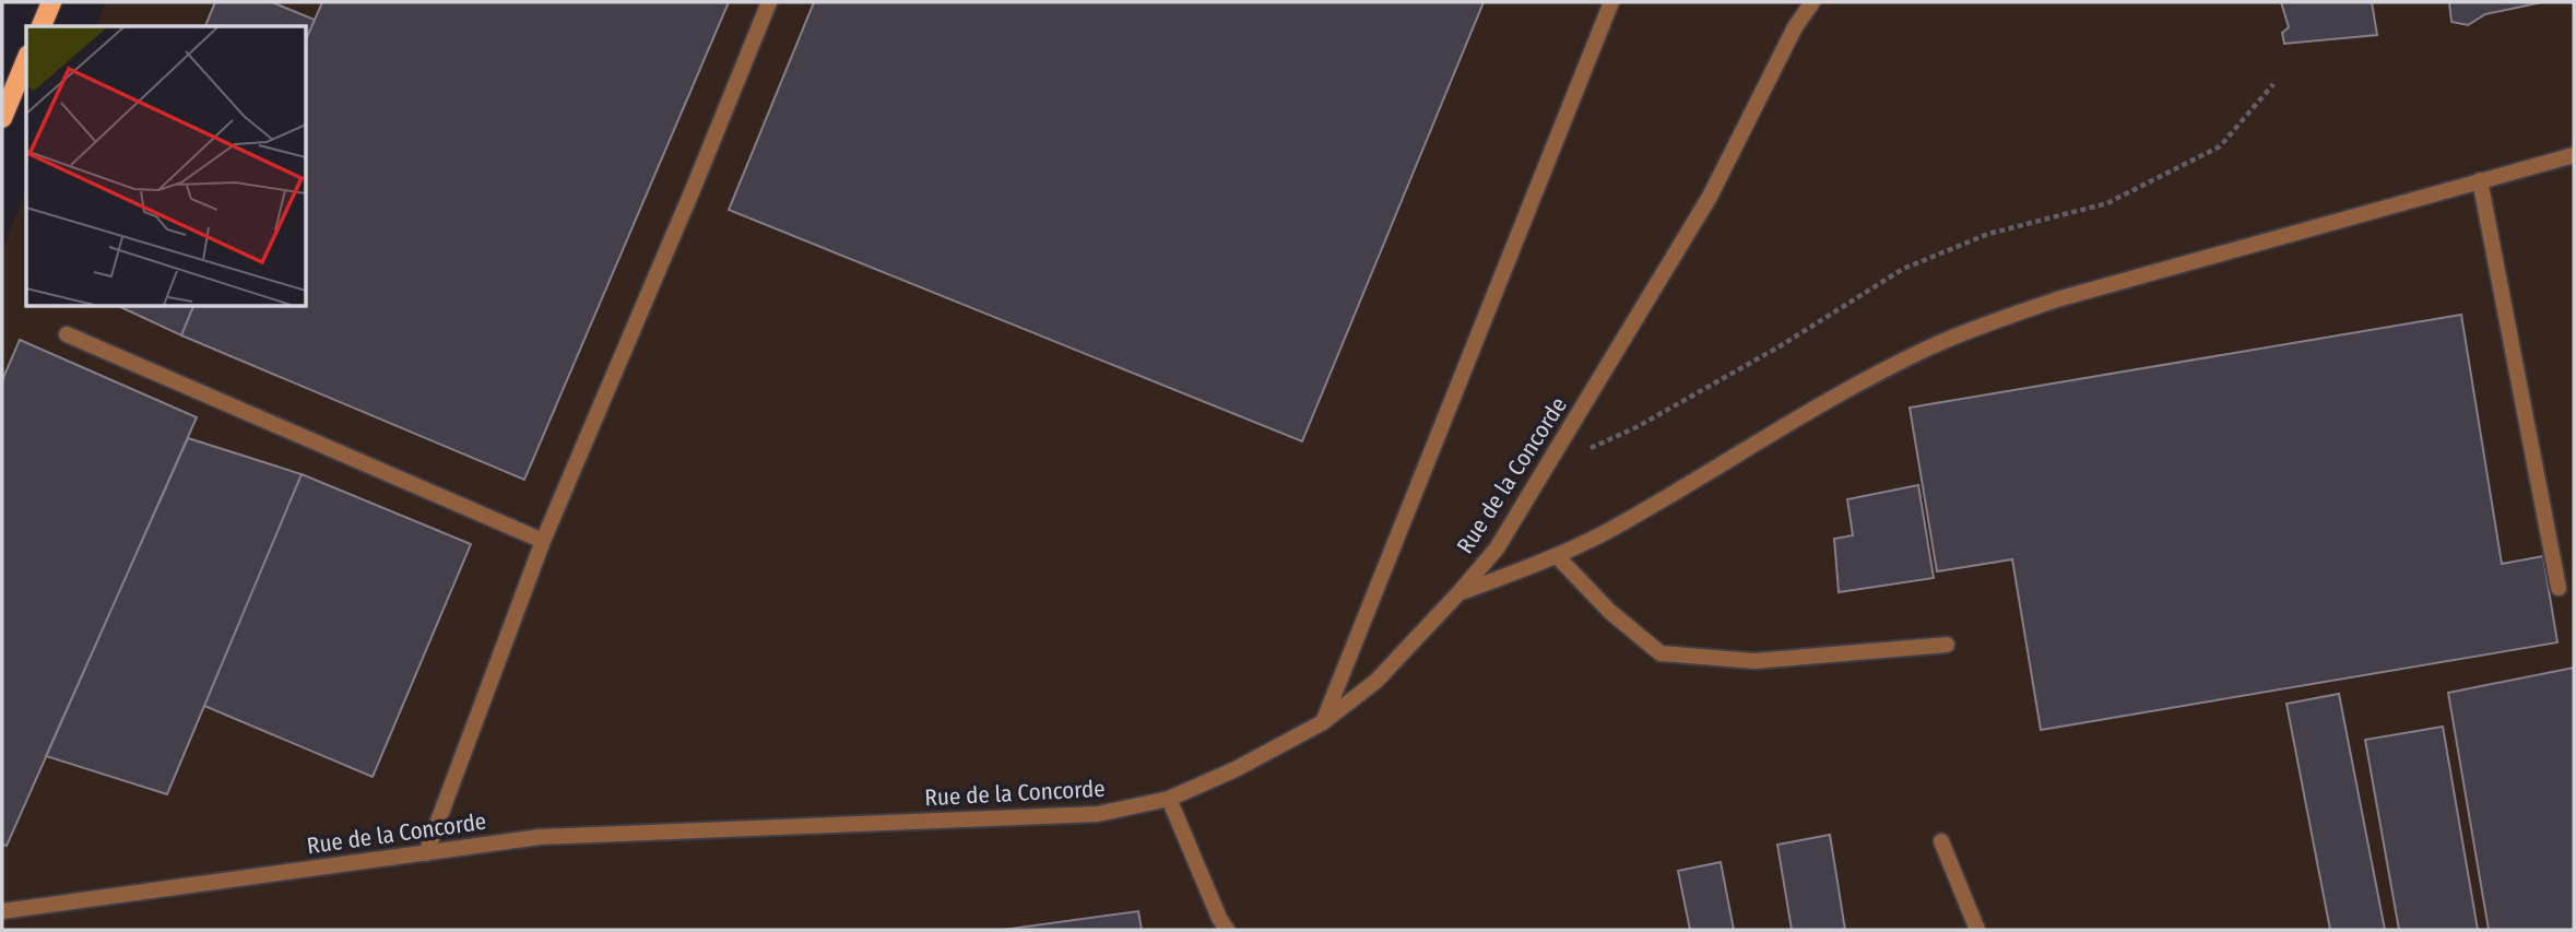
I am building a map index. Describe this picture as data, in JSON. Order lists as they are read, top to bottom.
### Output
{
  "streets": {
    "street": ["Rue de la Concorde"]
  }
}
